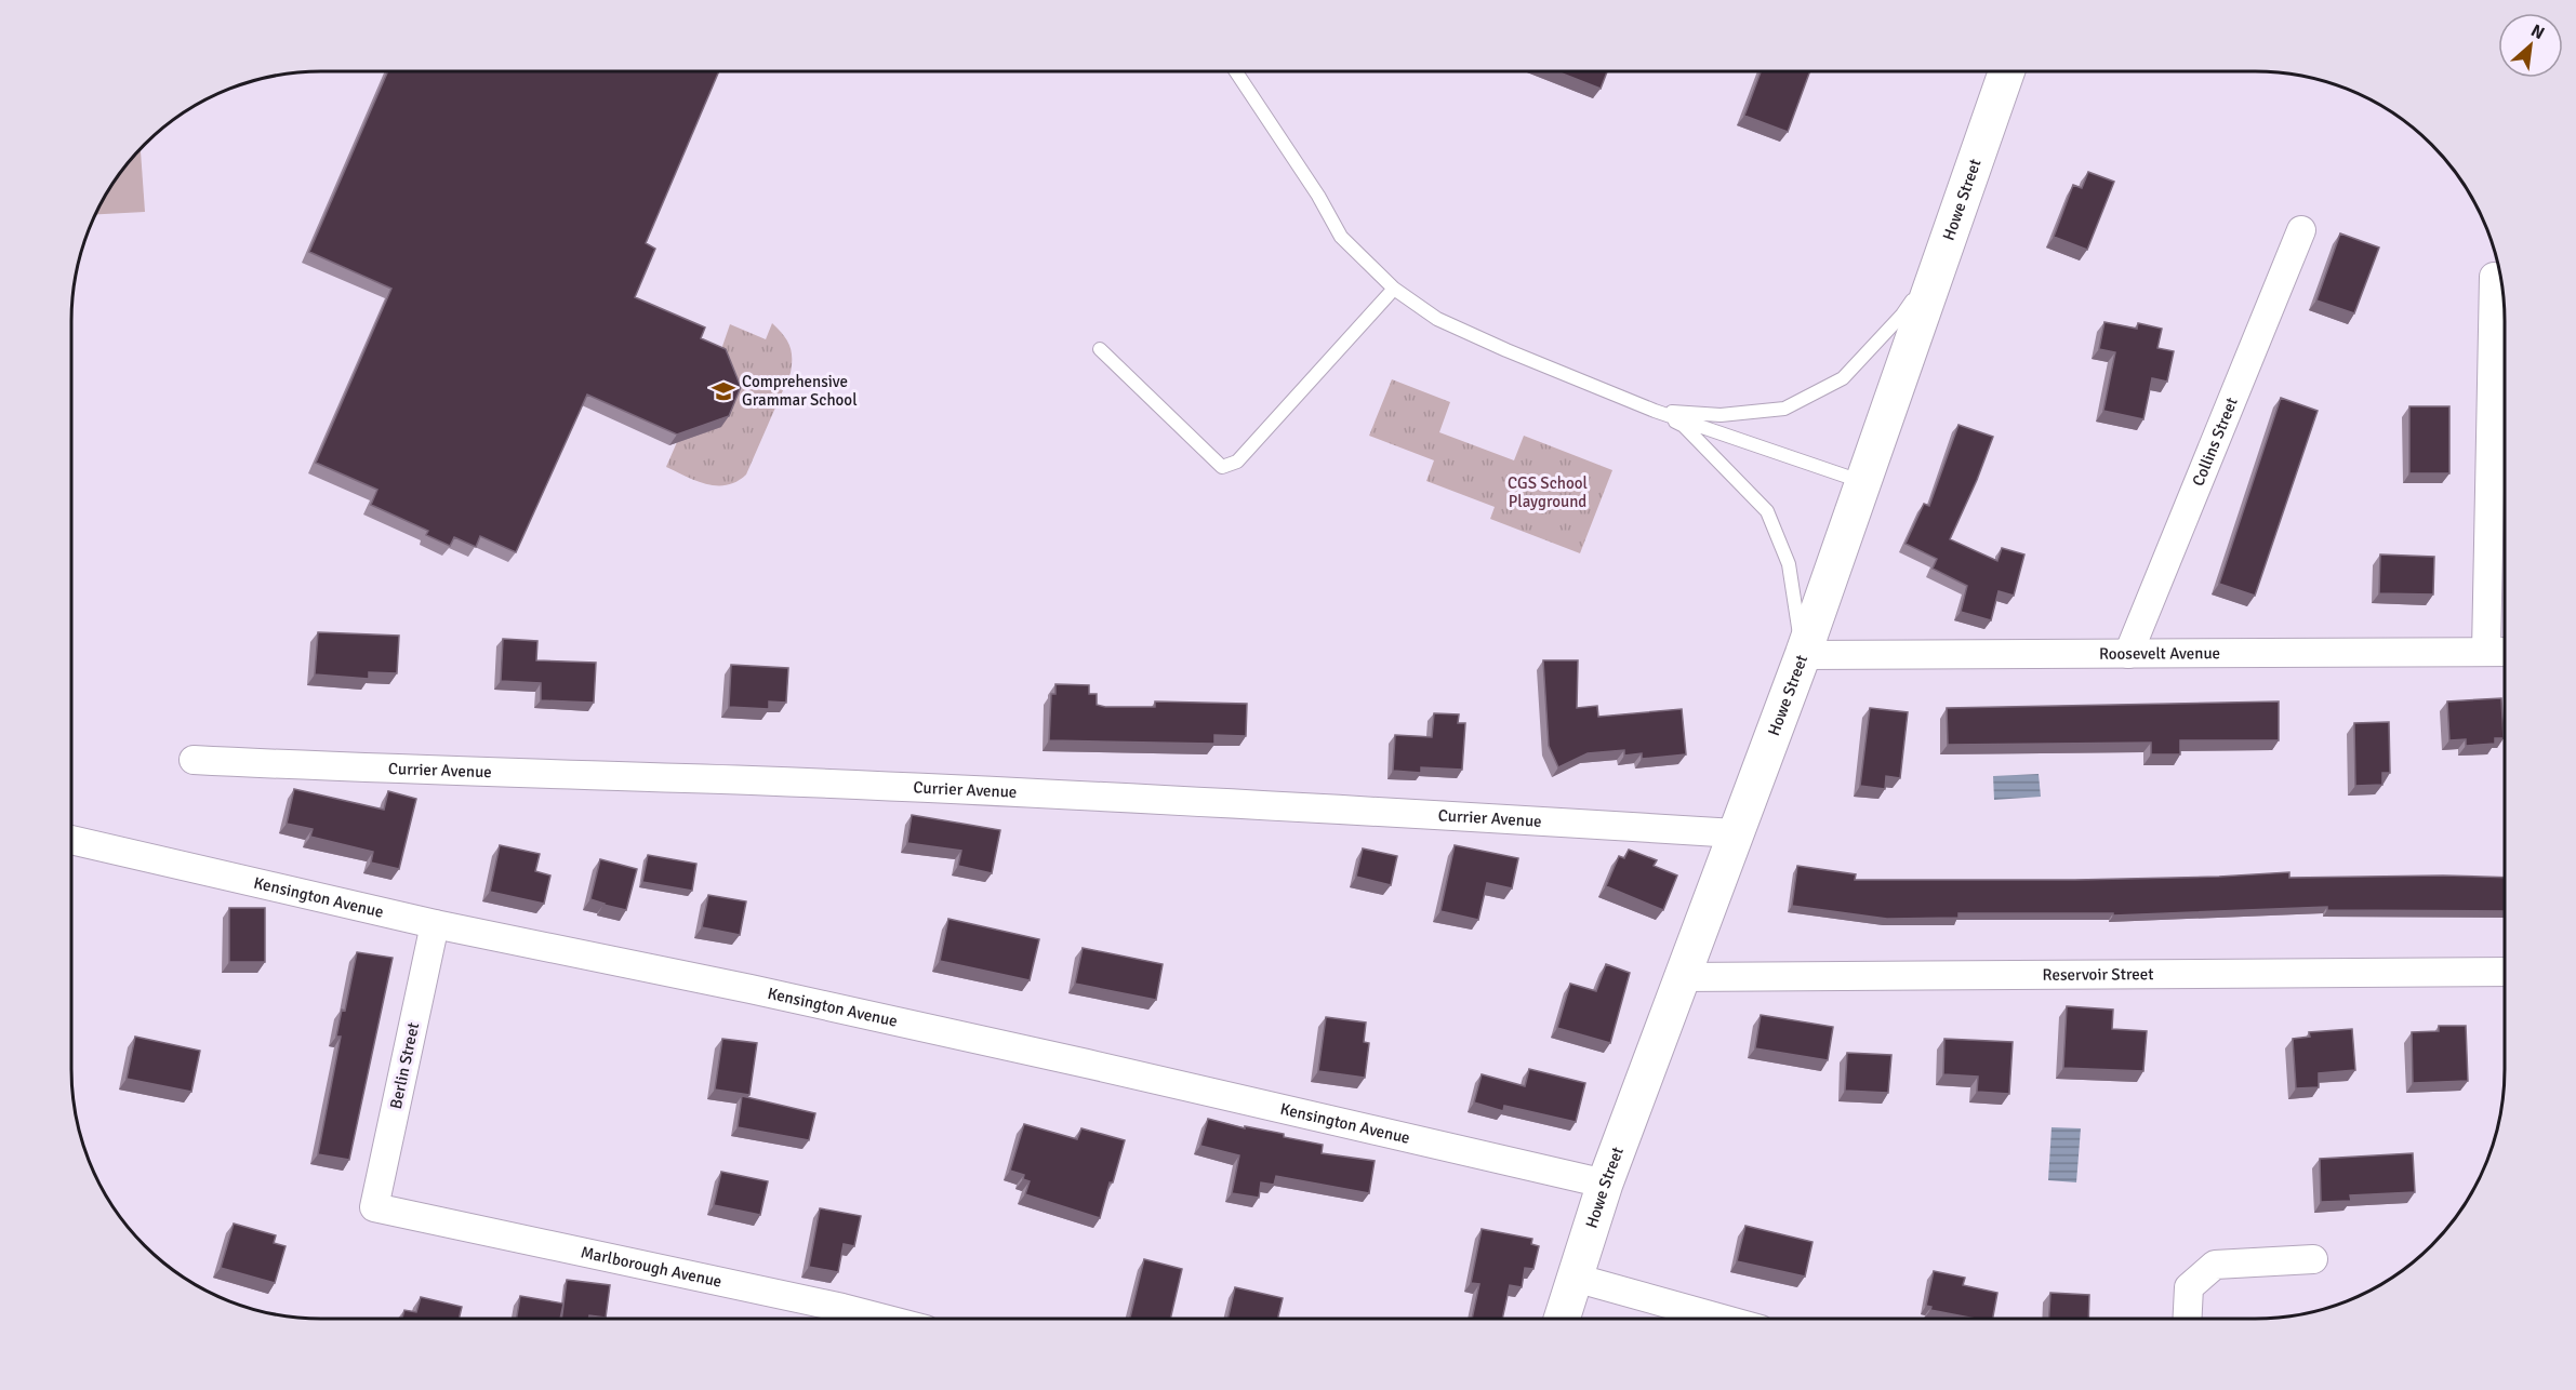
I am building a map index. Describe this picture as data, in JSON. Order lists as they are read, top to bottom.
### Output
{
  "streets": {
    "main road": ["Howe Street"],
    "street": [
      "Collins Street",
      "Roosevelt Avenue",
      "Currier Avenue",
      "Kensington Avenue",
      "Reservoir Street",
      "Berlin Street",
      "Marlborough Avenue"
    ]
  },
  "crossings": [
    ["Howe Street", "Roosevelt Avenue"],
    ["Howe Street", "Currier Avenue"],
    ["Howe Street", "Kensington Avenue"],
    ["Howe Street", "Reservoir Street"],
    ["Collins Street", "Roosevelt Avenue"],
    ["Kensington Avenue", "Berlin Street"],
    ["Berlin Street", "Marlborough Avenue"]
  ],
  "parks": ["CGS School Playground"],
  "places": {
    "school or university": ["Comprehensive Grammar School"]
  },
  "north": "top right"
}
